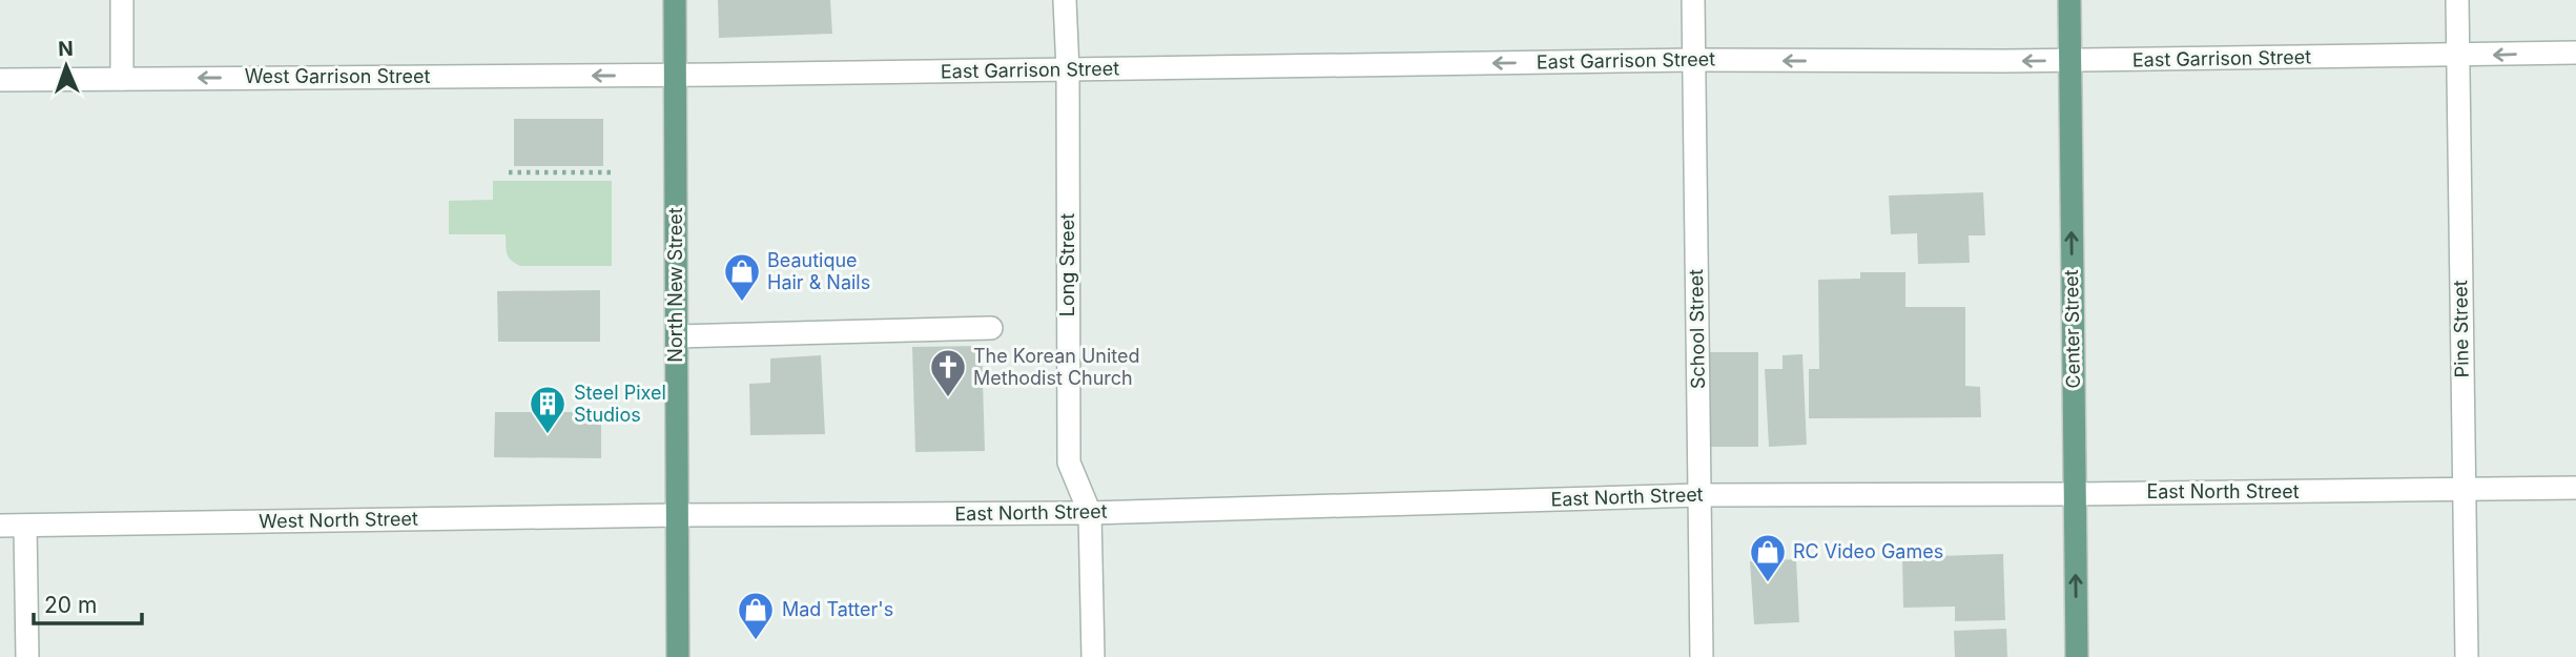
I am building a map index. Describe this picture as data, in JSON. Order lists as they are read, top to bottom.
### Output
{
  "streets": {
    "main road": ["North New Street", "Center Street"],
    "street": [
      "East Garrison Street",
      "West Garrison Street",
      "Long Street",
      "School Street",
      "Pine Street",
      "East North Street",
      "West North Street"
    ]
  },
  "crossings": [
    ["East Garrison Street", "West Garrison Street"],
    ["East Garrison Street", "Long Street"],
    ["East Garrison Street", "North New Street"],
    ["East Garrison Street", "School Street"],
    ["East Garrison Street", "Center Street"],
    ["East Garrison Street", "Pine Street"],
    ["West Garrison Street", "North New Street"],
    ["Long Street", "East North Street"],
    ["North New Street", "East North Street"],
    ["North New Street", "West North Street"],
    ["School Street", "East North Street"],
    ["Center Street", "East North Street"],
    ["Pine Street", "East North Street"],
    ["East North Street", "West North Street"]
  ],
  "one_way": ["East Garrison Street", "West Garrison Street", "Center Street"],
  "places": {
    "shop": ["Beautique Hair & Nails", "RC Video Games", "Mad Tatter's"],
    "church": ["The Korean United Methodist Church"],
    "building": ["Steel Pixel Studios"]
  },
  "scale_bar": "20 m",
  "north": "top"
}
